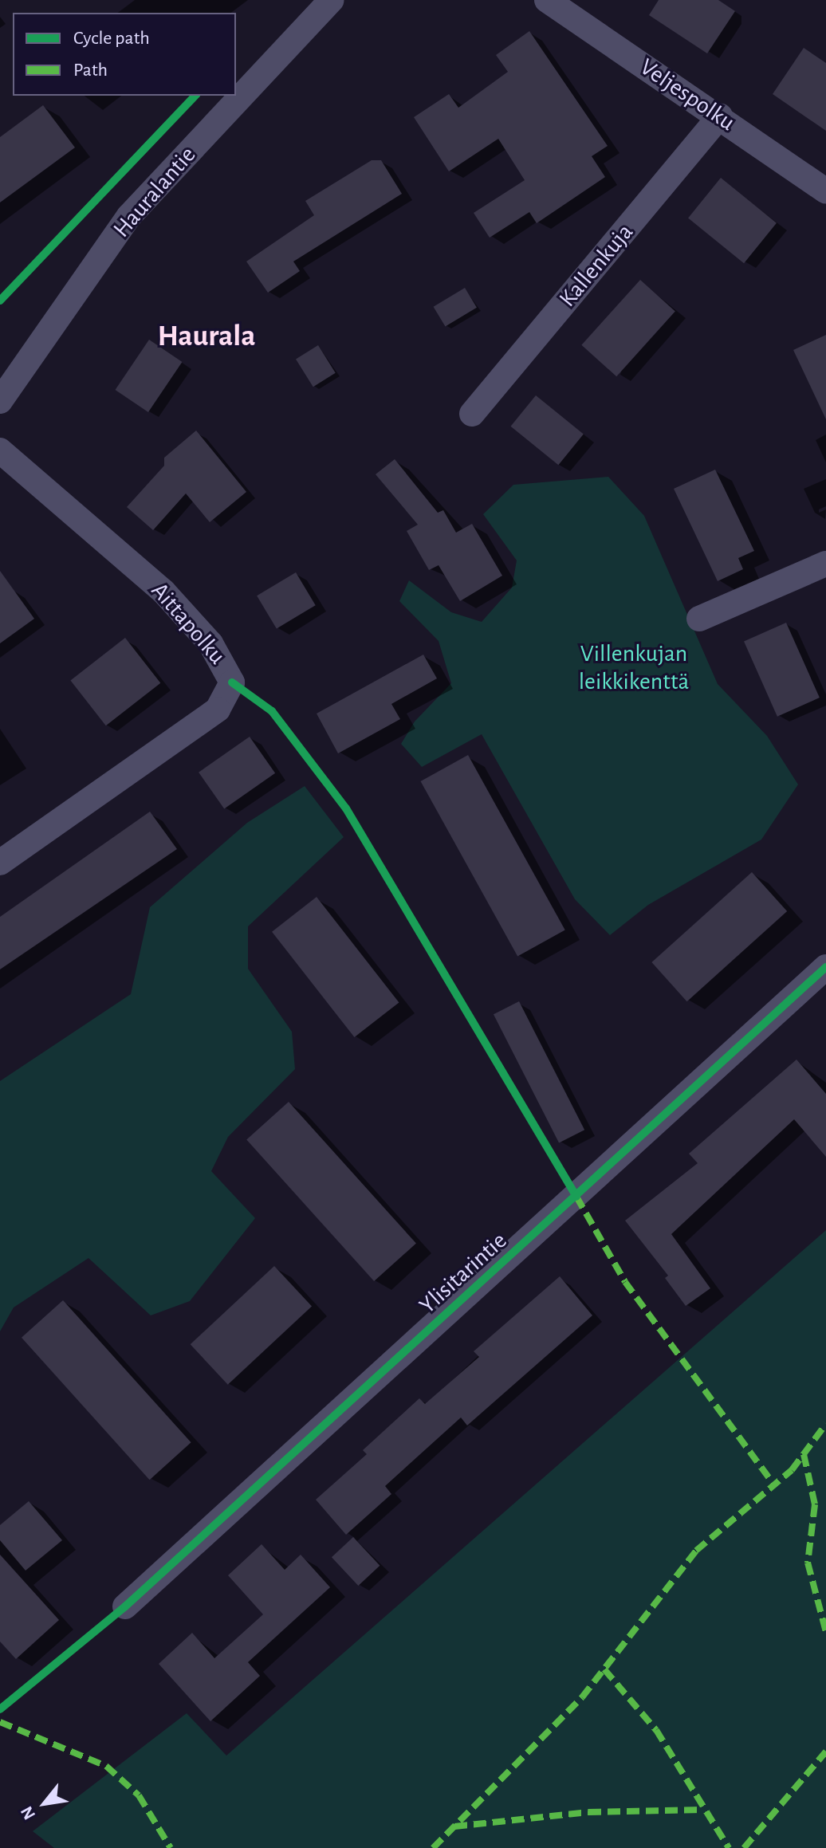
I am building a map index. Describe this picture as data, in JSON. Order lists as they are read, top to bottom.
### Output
{
  "streets": {
    "street": [
      "Veljespolku",
      "Hauralantie",
      "Kallenkuja",
      "Aittapolku",
      "Ylisitarintie"
    ]
  },
  "crossings": [
    ["Veljespolku", "Kallenkuja"]
  ],
  "districts": ["Haurala"],
  "parks": ["Villenkujan leikkikenttä"],
  "legend": ["Cycle path", "Path"],
  "north": "bottom left"
}
